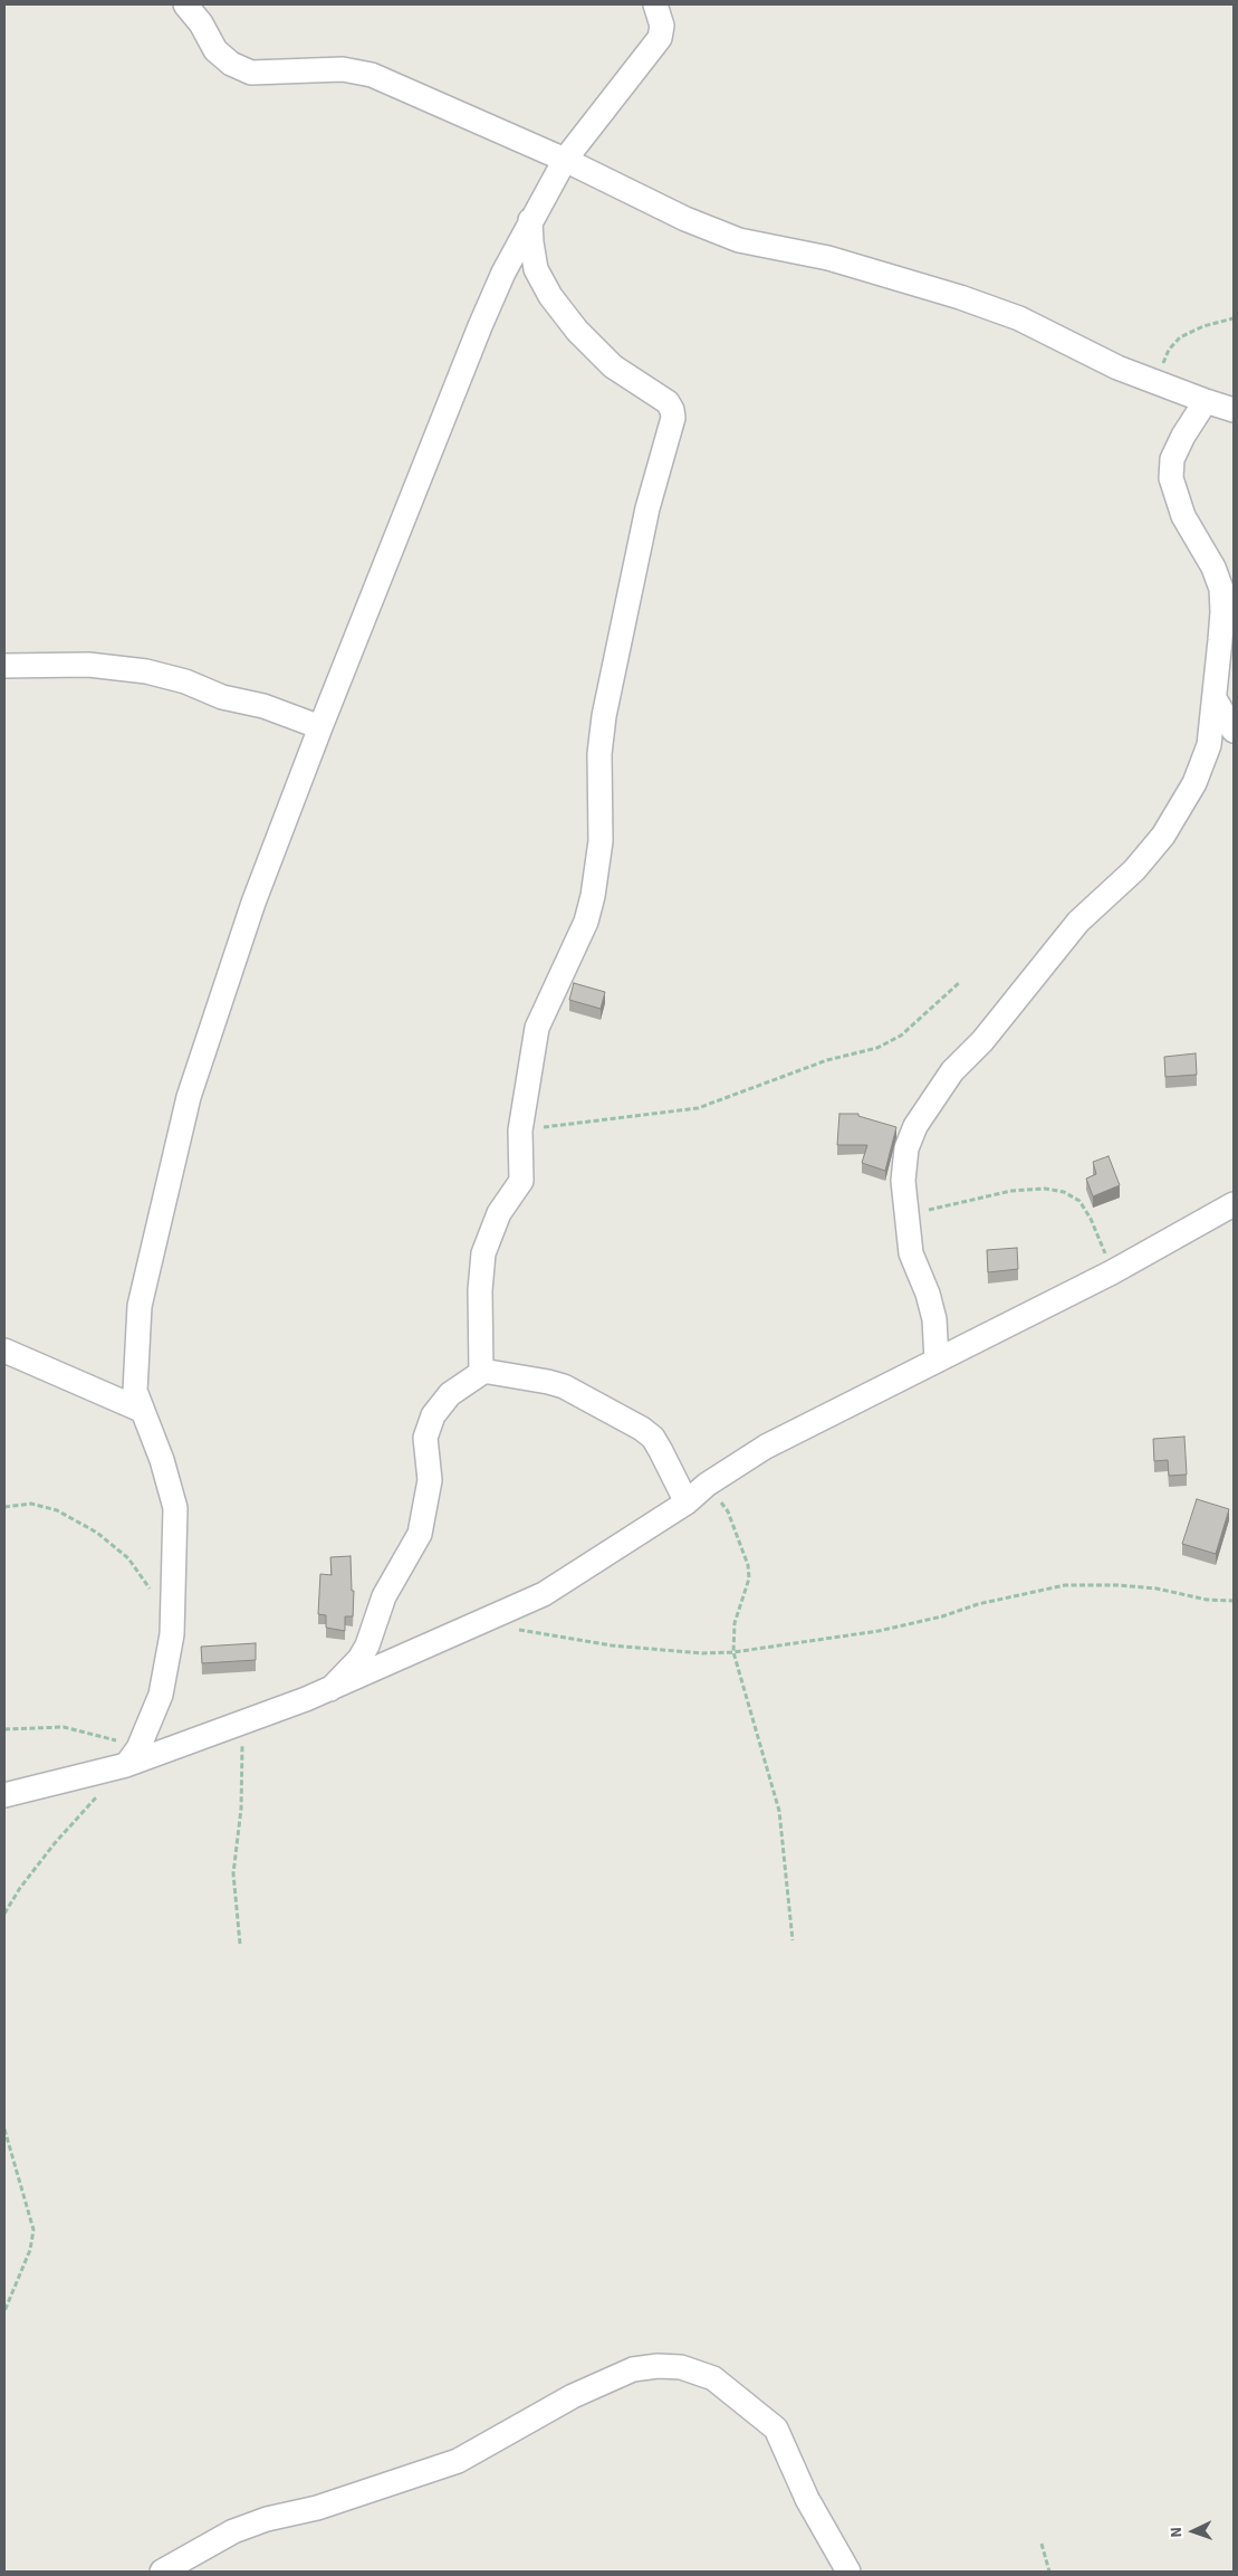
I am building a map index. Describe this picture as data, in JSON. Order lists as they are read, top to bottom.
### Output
{
  "north": "left"
}
